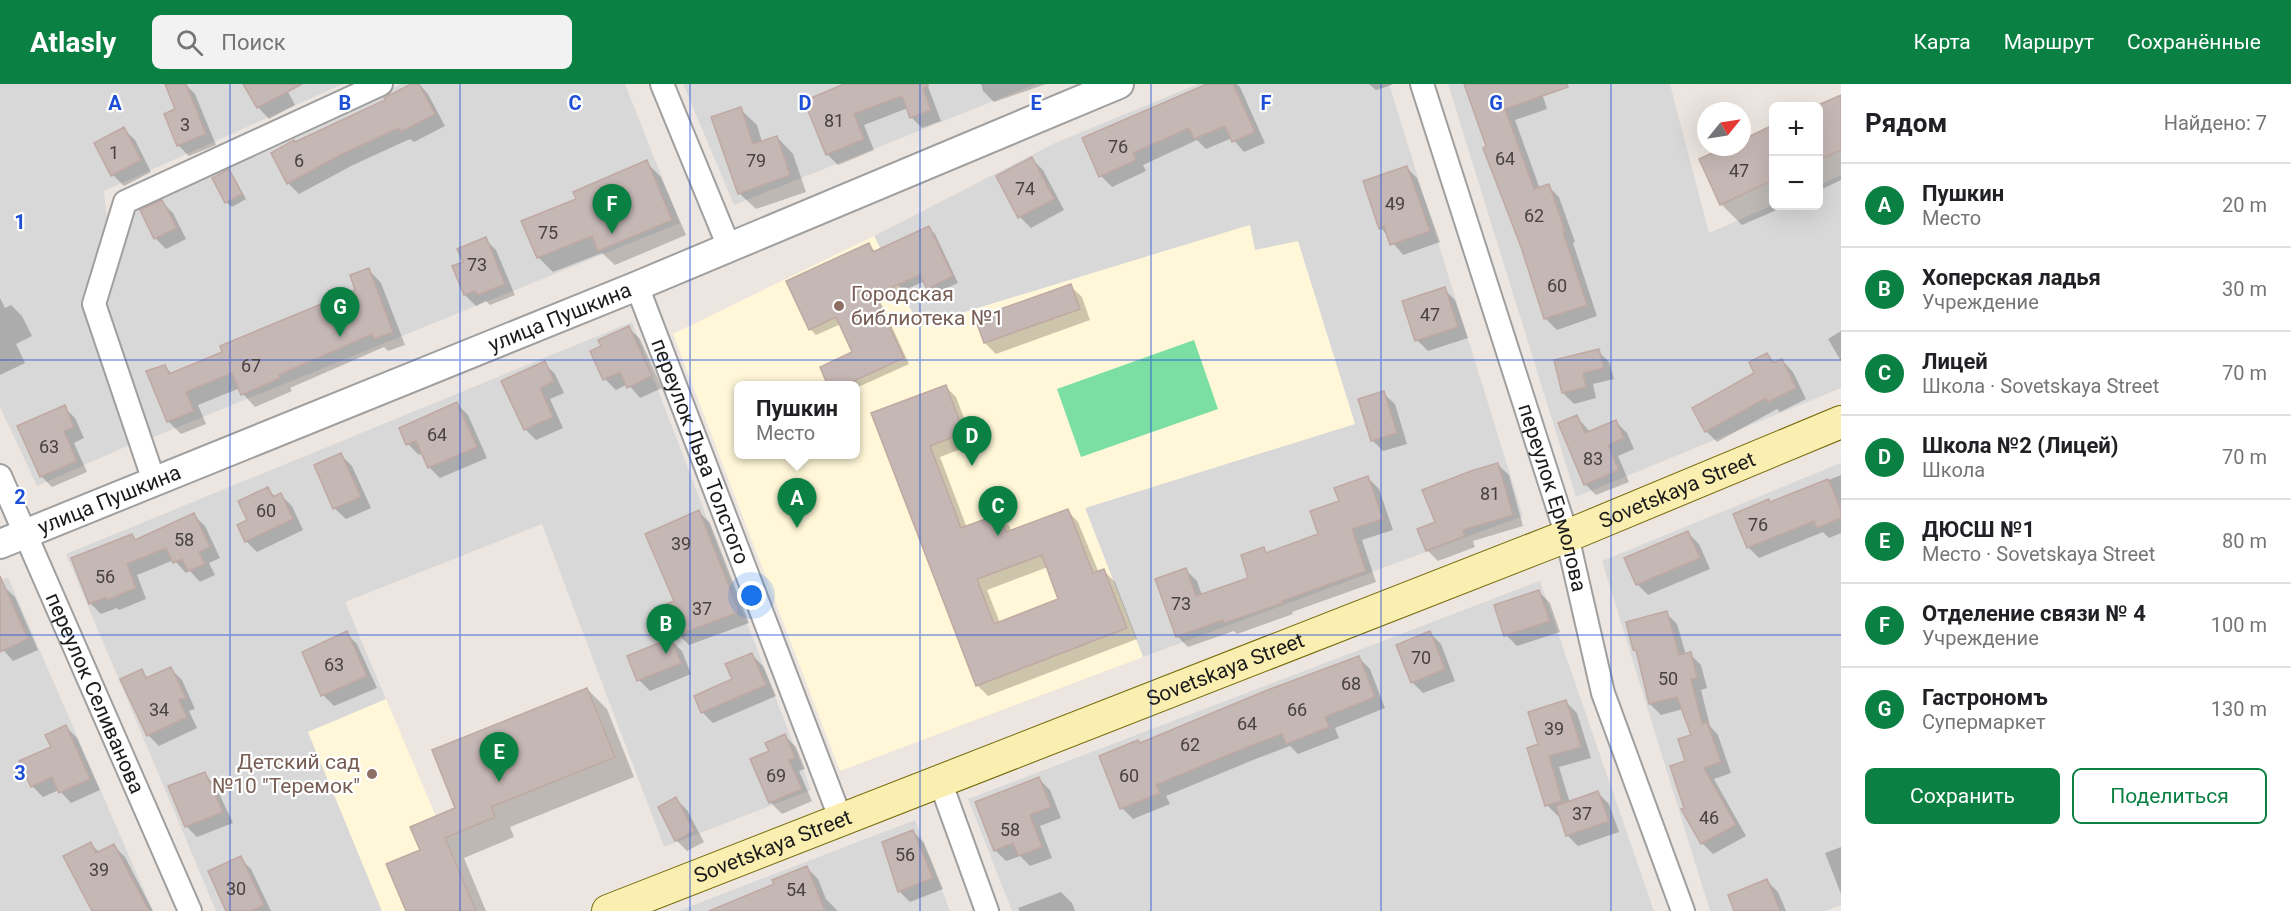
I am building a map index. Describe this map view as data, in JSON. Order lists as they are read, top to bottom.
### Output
{
  "streets": {
    "main road": ["Sovetskaya Street"],
    "street": [
      "улица Пушкина",
      "переулок Льва Толстого",
      "переулок Ермолова",
      "переулок Селиванова"
    ]
  },
  "crossings": [
    ["улица Пушкина", "переулок Льва Толстого"],
    ["улица Пушкина", "переулок Селиванова"],
    ["переулок Льва Толстого", "Sovetskaya Street"],
    ["Sovetskaya Street", "переулок Ермолова"]
  ],
  "places": ["Городская библиотека №1", "Детский сад №10 \"Теремок\""],
  "house_numbers": [
    "81",
    "3",
    "76",
    "1",
    "64",
    "6",
    "79",
    "47",
    "74",
    "49",
    "62",
    "75",
    "73",
    "60",
    "47",
    "67",
    "64",
    "63",
    "83",
    "81",
    "60",
    "76",
    "58",
    "39",
    "56",
    "73",
    "37",
    "70",
    "63",
    "50",
    "68",
    "34",
    "66",
    "64",
    "39",
    "62",
    "69",
    "60",
    "37",
    "46",
    "58",
    "56",
    "39",
    "30",
    "54"
  ],
  "north": "top right",
  "page": {
    "header": "Atlasly",
    "search": "Поиск",
    "nav": ["Карта", "Маршрут", "Сохранённые"],
    "heading": ["Рядом", "Найдено: 7"],
    "map_buttons": ["+", "−"],
    "list": [
      {
        "mark": "A",
        "name": "Пушкин",
        "note": "Место",
        "value": "20 m"
      },
      {
        "mark": "B",
        "name": "Хоперская ладья",
        "note": "Учреждение",
        "value": "30 m"
      },
      {
        "mark": "C",
        "name": "Лицей",
        "note": "Школа · Sovetskaya Street",
        "value": "70 m"
      },
      {
        "mark": "D",
        "name": "Школа №2 (Лицей)",
        "note": "Школа",
        "value": "70 m"
      },
      {
        "mark": "E",
        "name": "ДЮСШ №1",
        "note": "Место · Sovetskaya Street",
        "value": "80 m"
      },
      {
        "mark": "F",
        "name": "Отделение связи № 4",
        "note": "Учреждение",
        "value": "100 m"
      },
      {
        "mark": "G",
        "name": "Гастрономъ",
        "note": "Супермаркет",
        "value": "130 m"
      }
    ],
    "pins": [
      "F",
      "G",
      "D",
      "A",
      "C",
      "B",
      "E"
    ],
    "popup": ["Пушкин", "Место"],
    "buttons": ["Сохранить", "Поделиться"]
  },
  "grid": {
    "columns": [
      "A",
      "B",
      "C",
      "D",
      "E",
      "F",
      "G"
    ],
    "rows": ["1", "2", "3"]
  }
}
